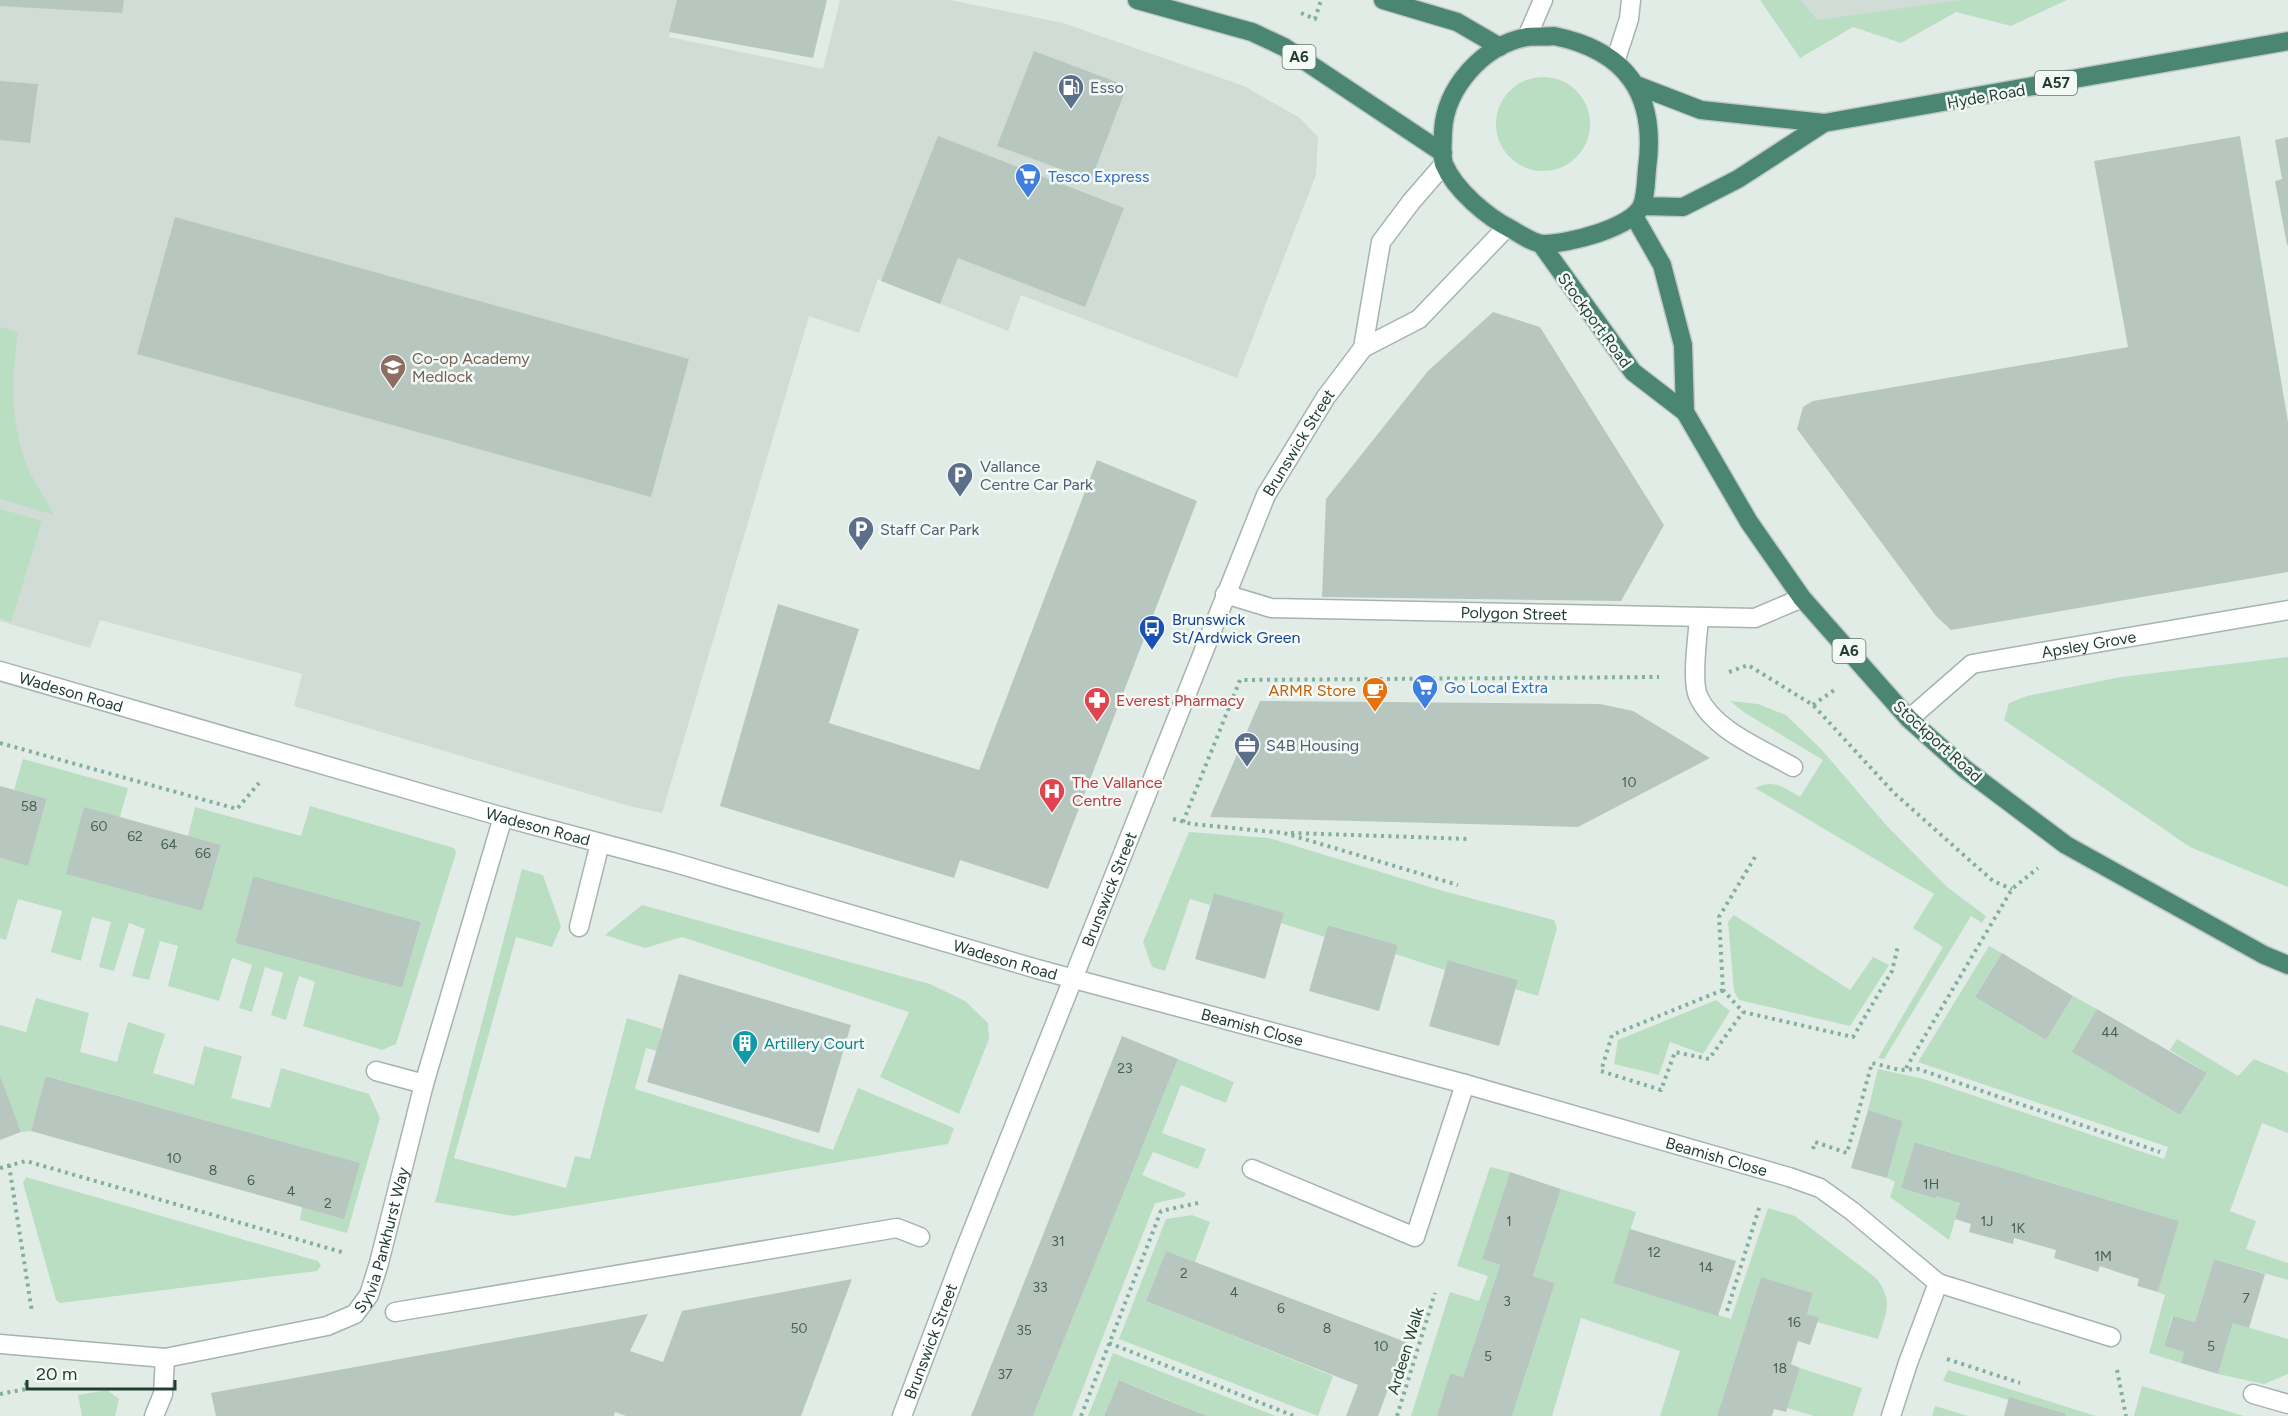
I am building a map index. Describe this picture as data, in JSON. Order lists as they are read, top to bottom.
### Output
{
  "streets": {
    "highway": [
      "A6",
      "A57",
      "Hyde Road",
      "Stockport Road"
    ],
    "street": [
      "Brunswick Street",
      "Polygon Street",
      "Apsley Grove",
      "Wadeson Road",
      "Beamish Close",
      "Sylvia Pankhurst Way"
    ],
    "path": ["Ardeen Walk"]
  },
  "crossings": [
    ["A6", "Hyde Road"],
    ["A6", "Stockport Road"],
    ["A6", "Brunswick Street"],
    ["Hyde Road", "Stockport Road"],
    ["Hyde Road", "Brunswick Street"],
    ["Stockport Road", "Brunswick Street"],
    ["Stockport Road", "Polygon Street"],
    ["Stockport Road", "Apsley Grove"],
    ["Brunswick Street", "Polygon Street"],
    ["Brunswick Street", "Wadeson Road"],
    ["Brunswick Street", "Beamish Close"],
    ["Wadeson Road", "Beamish Close"],
    ["Wadeson Road", "Sylvia Pankhurst Way"]
  ],
  "places": {
    "fuel station": ["Esso"],
    "supermarket": ["Tesco Express", "Go Local Extra"],
    "school or university": ["Co-op Academy Medlock"],
    "parking": ["Vallance Centre Car Park", "Staff Car Park"],
    "bus stop": ["Brunswick St/Ardwick Green"],
    "cafe": ["ARMR Store"],
    "pharmacy": ["Everest Pharmacy"],
    "office": ["S4B Housing"],
    "hospital": ["The Vallance Centre"],
    "building": ["Artillery Court"]
  },
  "house_numbers": [
    "10",
    "58",
    "60",
    "62",
    "64",
    "66",
    "44",
    "23",
    "10",
    "8",
    "6",
    "1H",
    "4",
    "2",
    "1",
    "1J",
    "1K",
    "31",
    "12",
    "1M",
    "14",
    "2",
    "33",
    "4",
    "7",
    "3",
    "6",
    "16",
    "50",
    "8",
    "35",
    "10",
    "5",
    "5",
    "18",
    "37"
  ],
  "scale_bar": "20 m"
}
